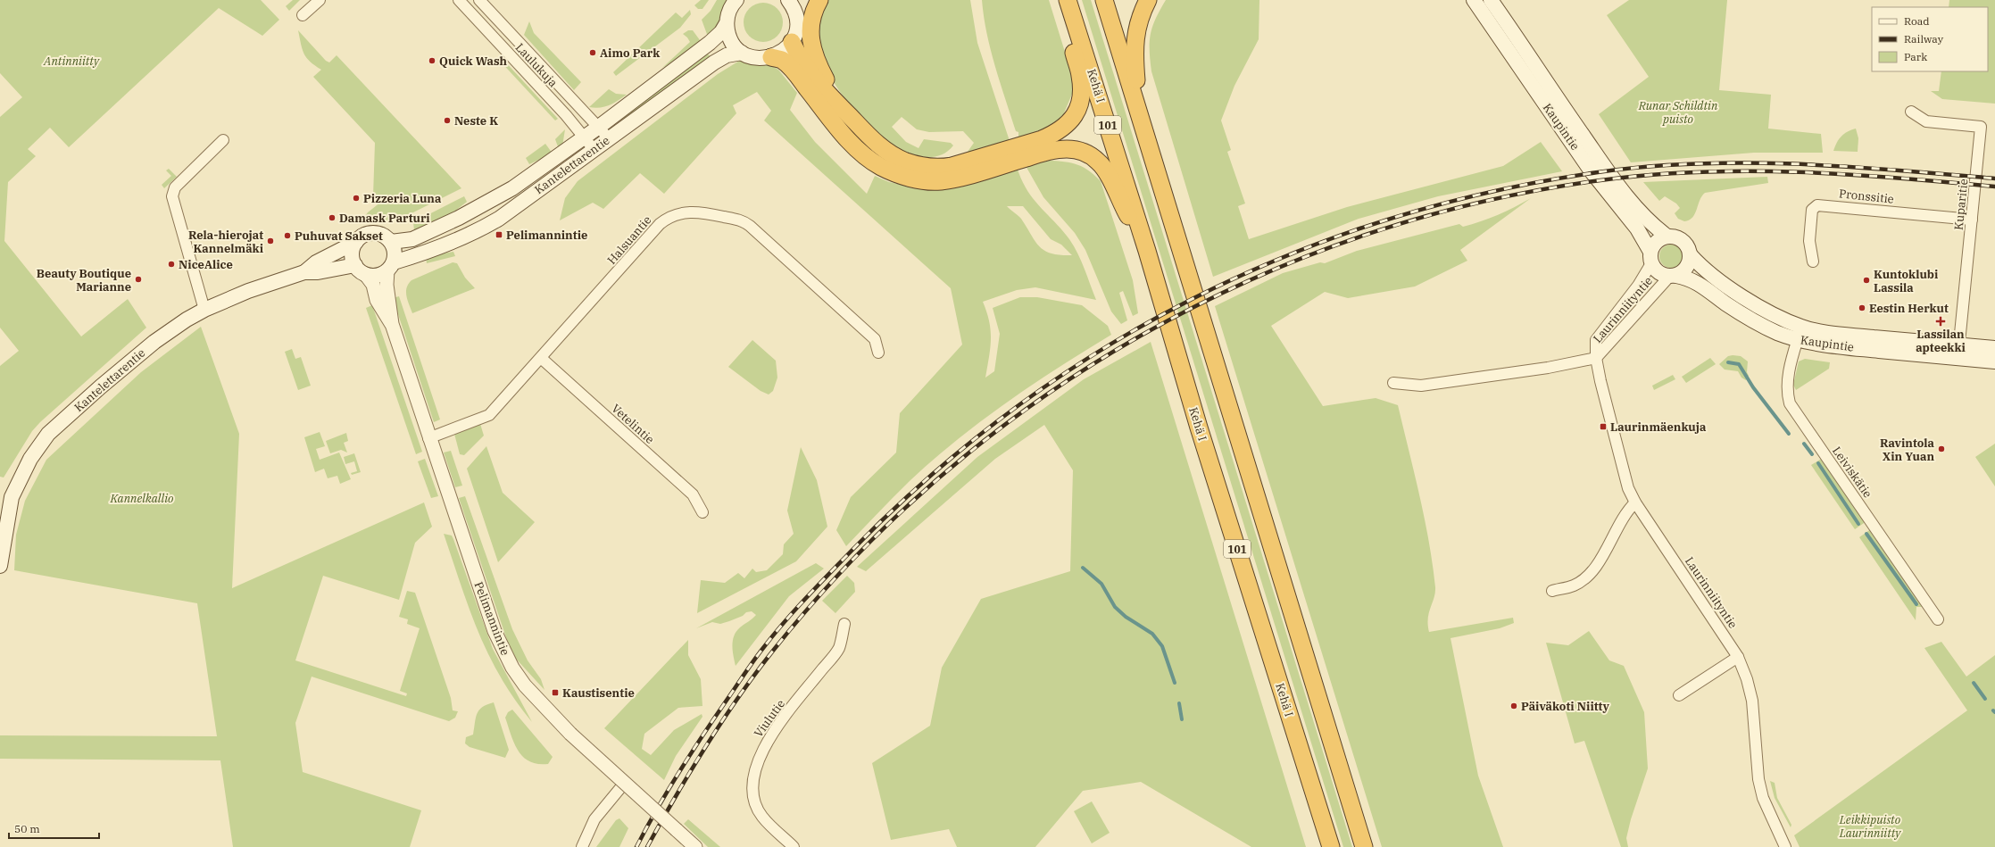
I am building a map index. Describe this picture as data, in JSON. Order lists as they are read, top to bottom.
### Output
{
  "streets": {
    "highway": ["Kehä I", "101"],
    "main road": ["Kaupintie", "Kantelettarentie"],
    "street": [
      "Laulukuja",
      "Pronssitie",
      "Kuparitie",
      "Halsuantie",
      "Laurinniityntie",
      "Vetelintie",
      "Leiviskätie",
      "Pelimannintie",
      "Viulutie"
    ]
  },
  "crossings": [
    ["Laulukuja", "Kantelettarentie"],
    ["Kaupintie", "Kuparitie"],
    ["Kaupintie", "Laurinniityntie"],
    ["Kaupintie", "Leiviskätie"],
    ["Kantelettarentie", "Pelimannintie"],
    ["Pronssitie", "Kuparitie"],
    ["Halsuantie", "Vetelintie"],
    ["Halsuantie", "Pelimannintie"]
  ],
  "parks": [
    "Antinniitty",
    "Runar Schildtin puisto",
    "Kannelkallio",
    "Leikkipuisto Laurinniitty"
  ],
  "places": {
    "other": [
      "Aimo Park",
      "Quick Wash",
      "Neste K",
      "Pizzeria Luna",
      "Damask Parturi",
      "Puhuvat Sakset",
      "Rela-hierojat Kannelmäki",
      "NiceAlice",
      "Beauty Boutique Marianne",
      "Kuntoklubi Lassila",
      "Eestin Herkut",
      "Ravintola Xin Yuan",
      "Päiväkoti Niitty"
    ],
    "transit": ["Pelimannintie", "Laurinmäenkuja", "Kaustisentie"],
    "health": ["Lassilan apteekki"]
  },
  "legend": ["Road", "Railway", "Park"],
  "scale_bar": "50 m"
}
